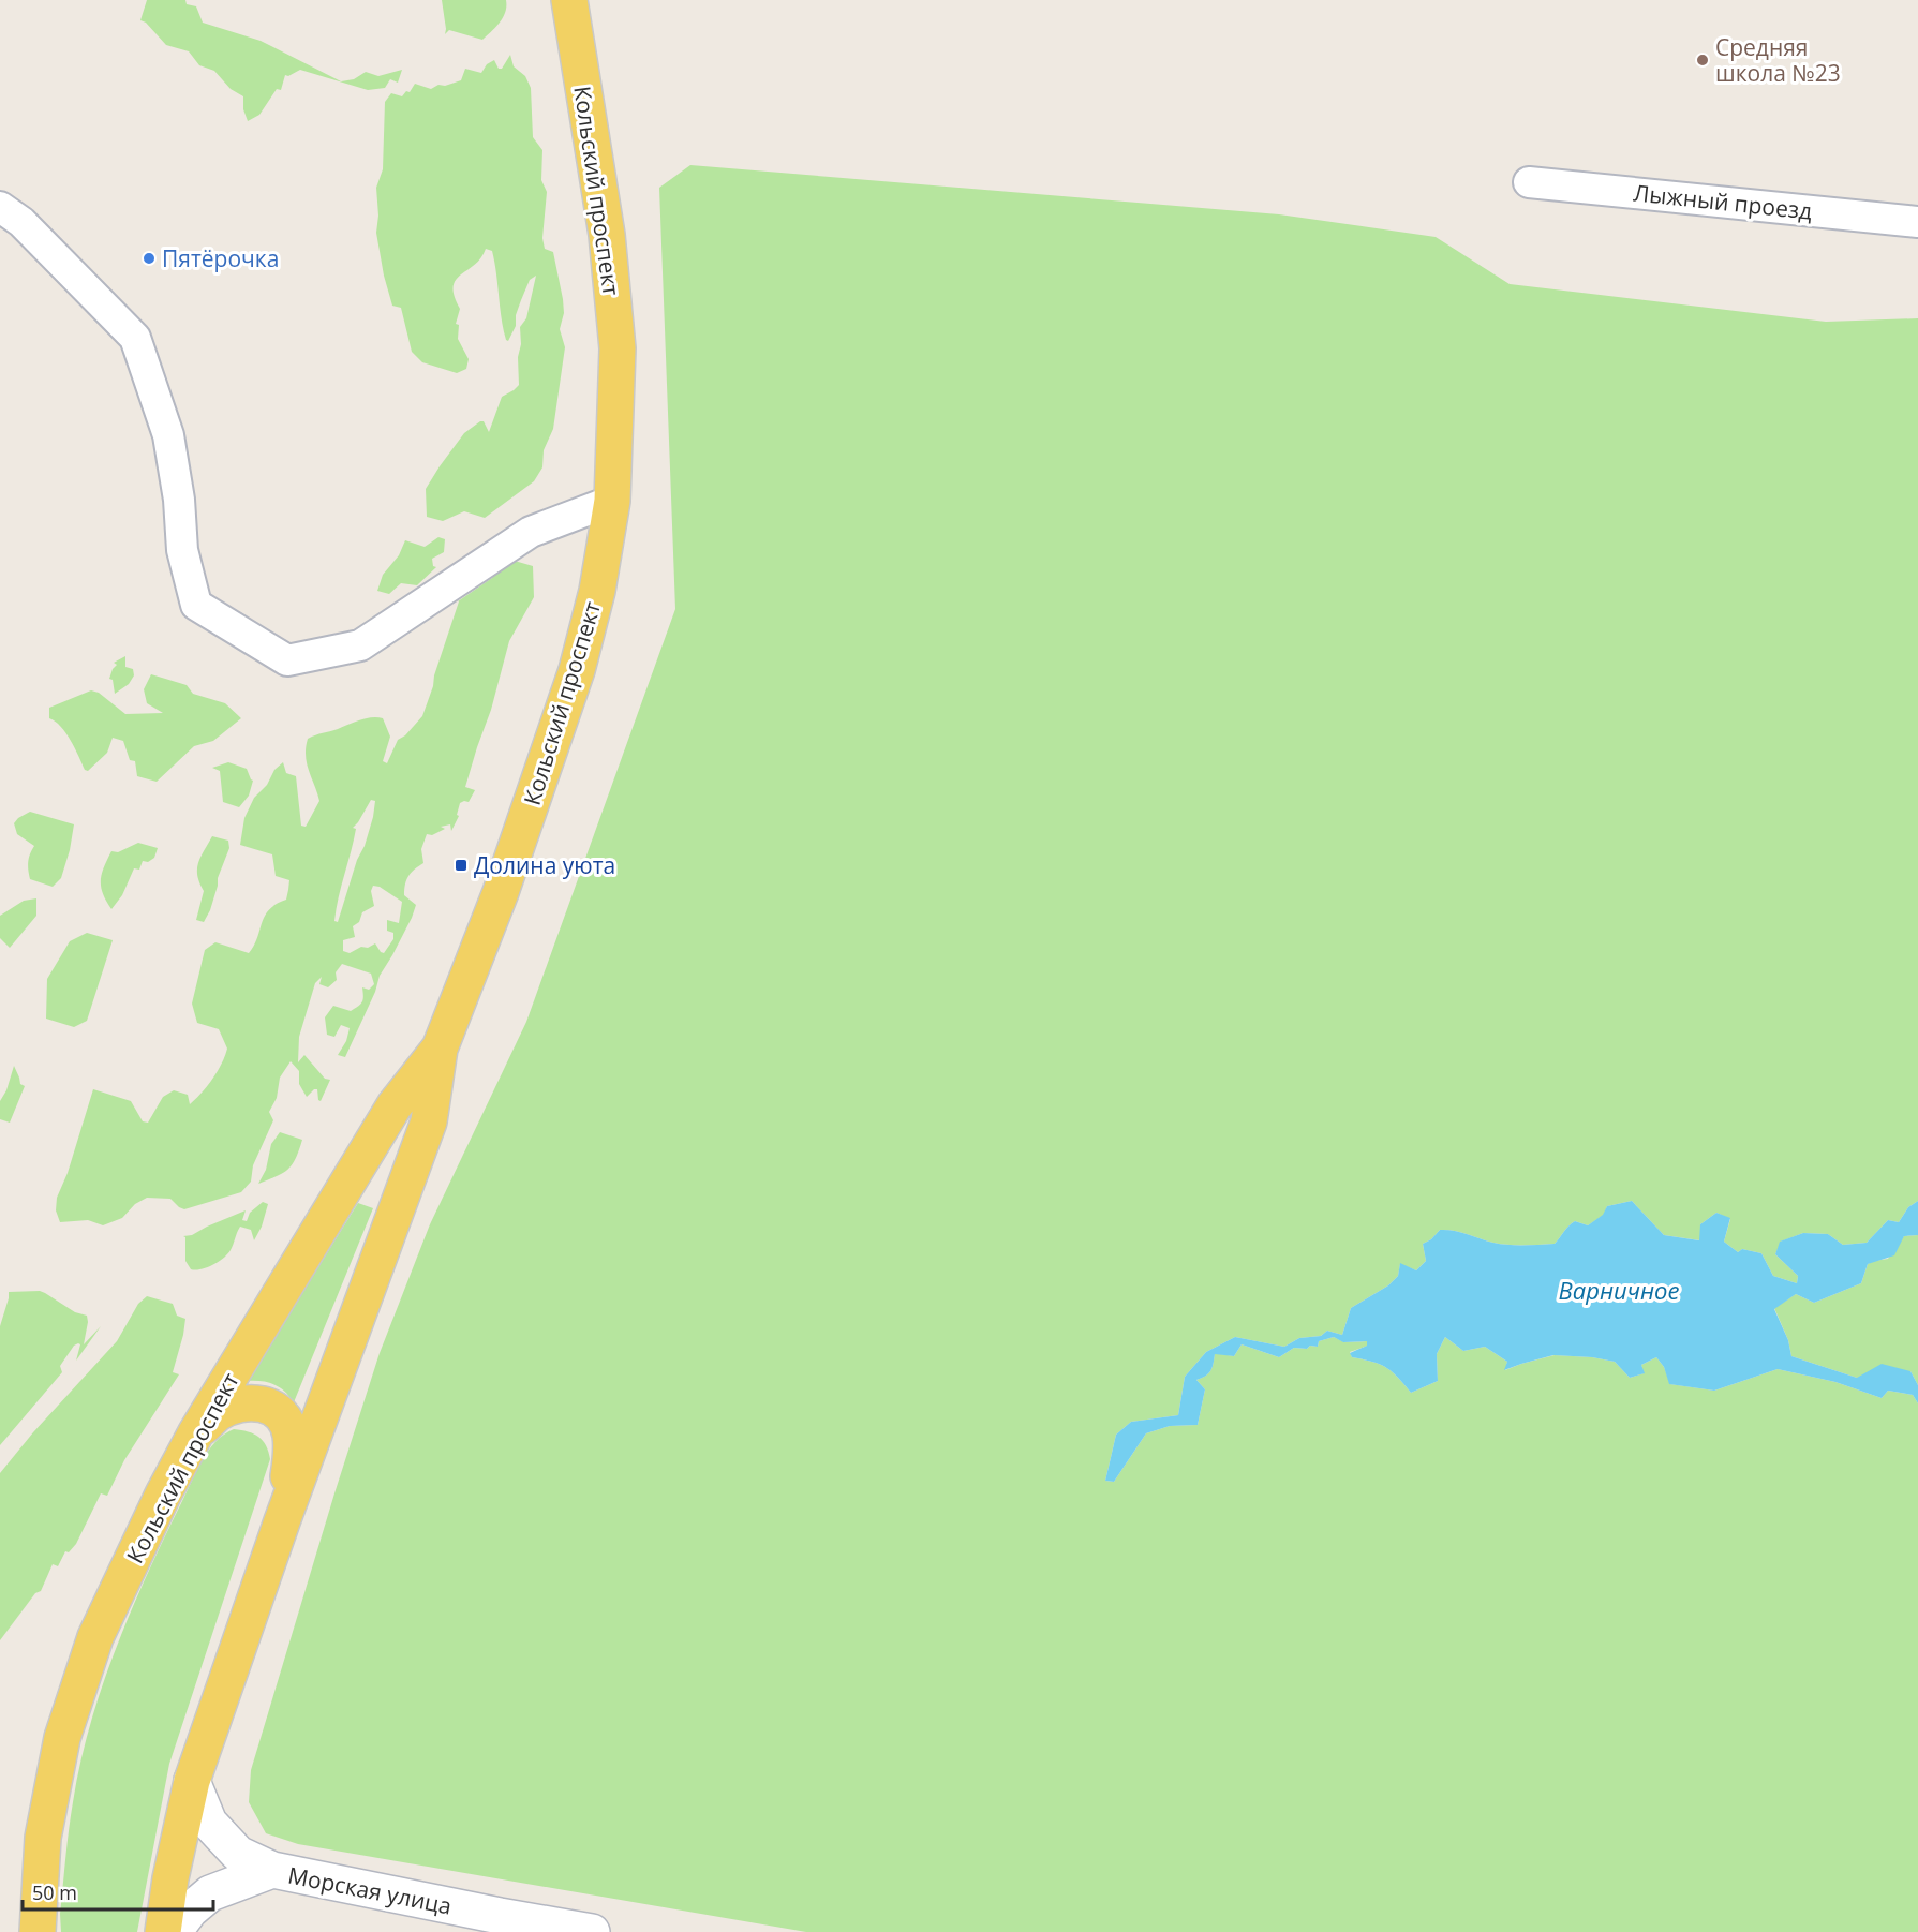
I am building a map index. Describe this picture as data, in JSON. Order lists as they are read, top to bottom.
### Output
{
  "streets": {
    "main road": ["Кольский проспект"],
    "street": ["Лыжный проезд", "Морская улица"]
  },
  "crossings": [
    ["Кольский проспект", "Морская улица"]
  ],
  "water": ["Варничное"],
  "places": {
    "other": ["Средняя школа №23", "Пятёрочка"],
    "transit": ["Долина уюта"]
  },
  "scale_bar": "50 m"
}
